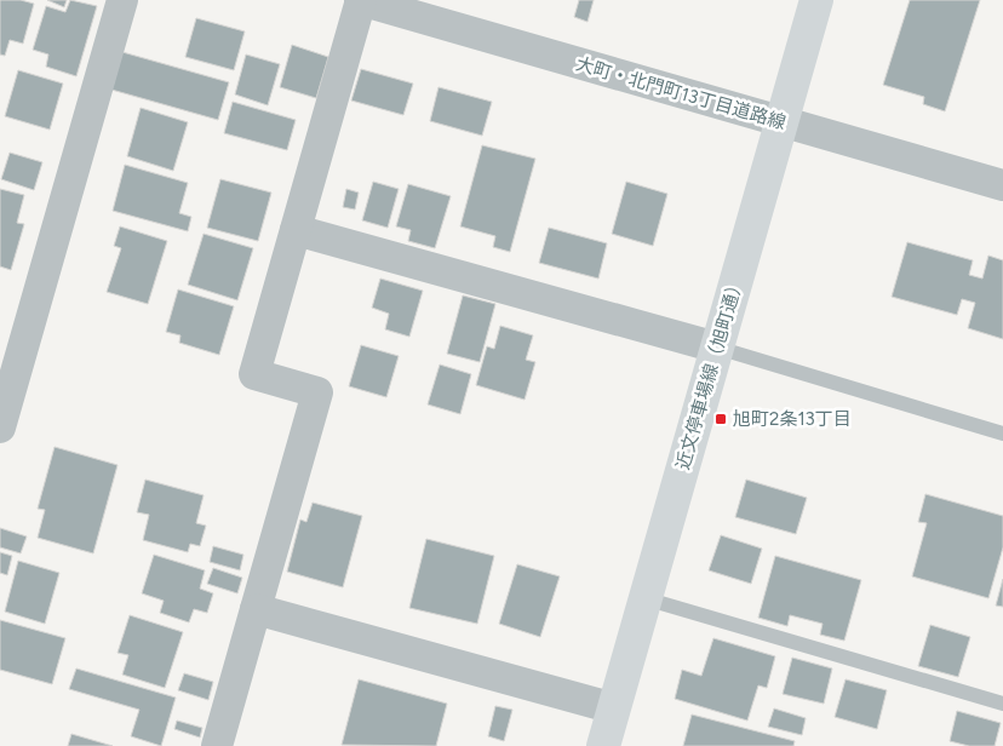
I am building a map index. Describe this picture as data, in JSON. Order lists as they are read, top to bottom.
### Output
{
  "streets": {
    "main road": ["近文停車場線（旭町通）"],
    "street": ["大町・北門町13丁目道路線"]
  },
  "crossings": [
    ["大町・北門町13丁目道路線", "近文停車場線（旭町通）"]
  ],
  "places": {
    "transit": ["旭町2条13丁目"]
  }
}
